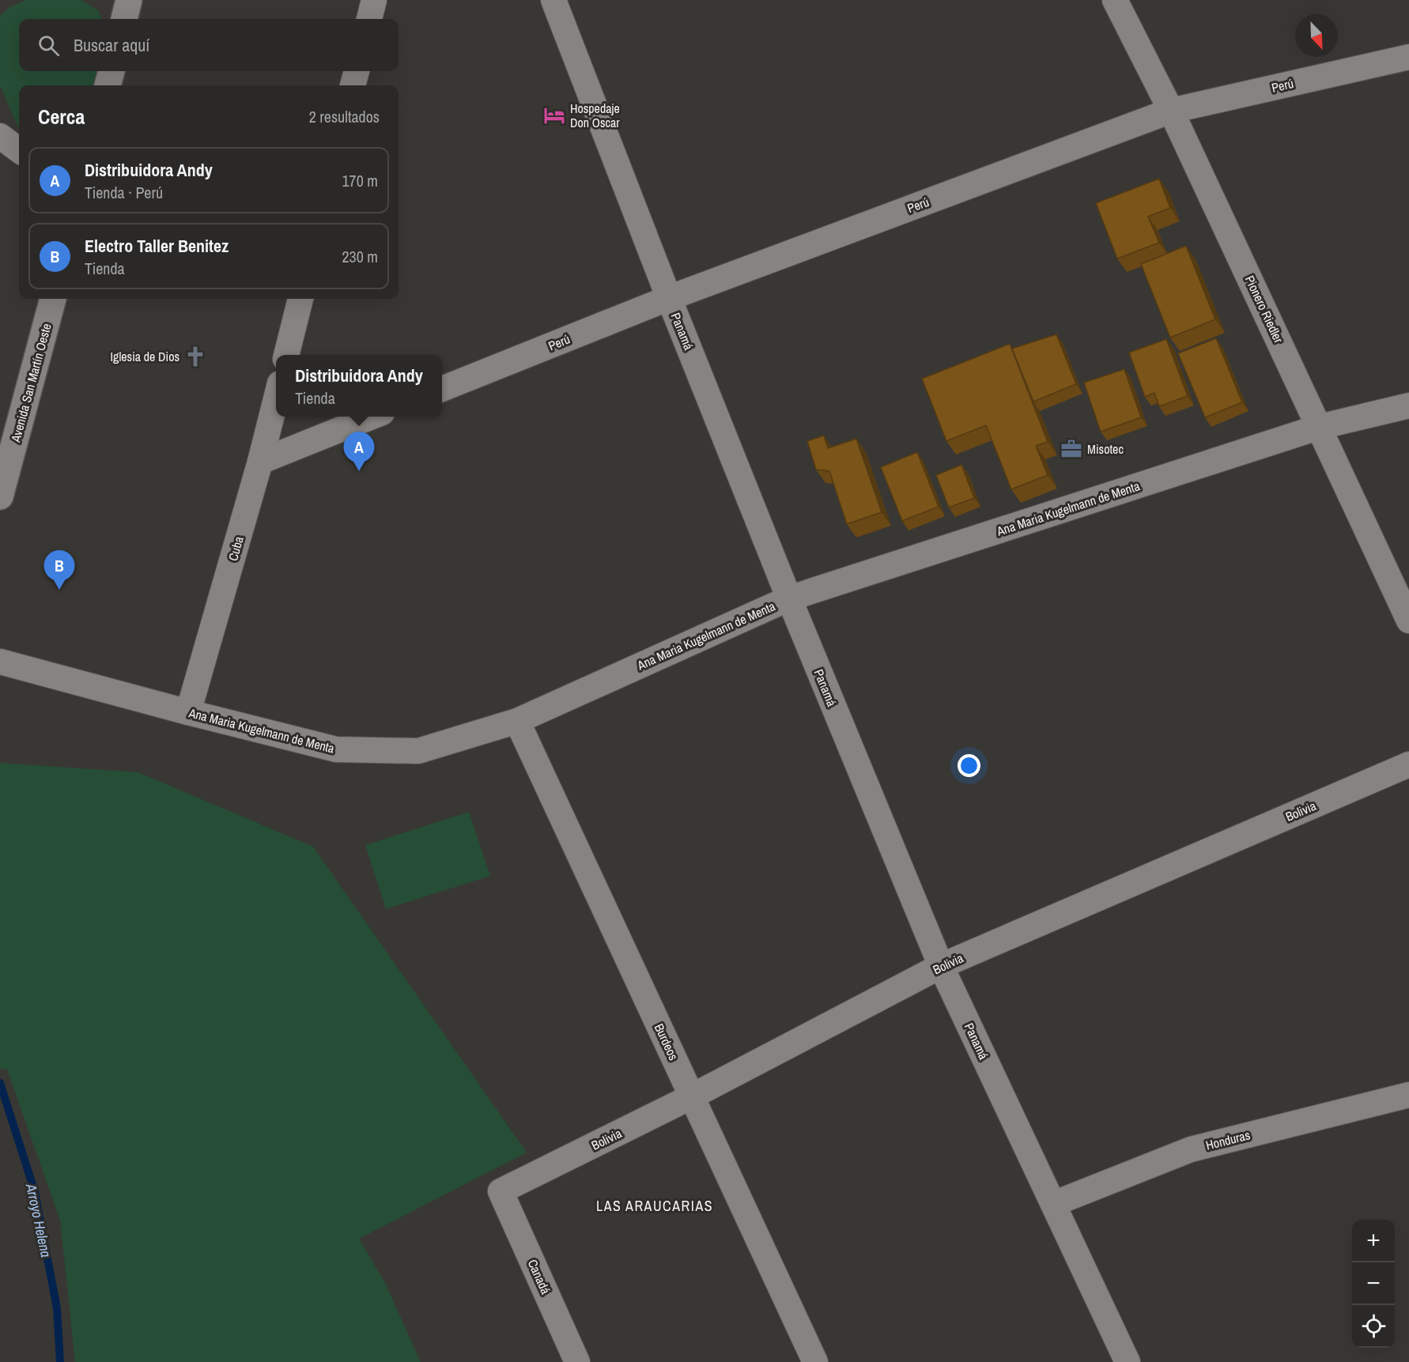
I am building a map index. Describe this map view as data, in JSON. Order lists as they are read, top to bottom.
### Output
{
  "streets": {
    "main road": ["Avenida San Martín Oeste"],
    "street": [
      "Perú",
      "Pionero Riedler",
      "Panamá",
      "Ana Maria Kugelmann de Menta",
      "Cuba",
      "Bolivia",
      "Burdeos",
      "Honduras",
      "Canadá"
    ]
  },
  "crossings": [
    ["Perú", "Pionero Riedler"],
    ["Perú", "Panamá"],
    ["Pionero Riedler", "Ana Maria Kugelmann de Menta"],
    ["Panamá", "Ana Maria Kugelmann de Menta"],
    ["Panamá", "Bolivia"],
    ["Panamá", "Honduras"],
    ["Ana Maria Kugelmann de Menta", "Cuba"],
    ["Ana Maria Kugelmann de Menta", "Burdeos"],
    ["Bolivia", "Burdeos"],
    ["Bolivia", "Canadá"]
  ],
  "districts": ["LAS ARAUCARIAS"],
  "water": ["Arroyo Helena"],
  "places": {
    "hotel": ["Hospedaje Don Oscar"],
    "church": ["Iglesia de Dios"],
    "office": ["Misotec"]
  },
  "north": "bottom right",
  "page": {
    "search": "Buscar aquí",
    "heading": ["Cerca", "2 resultados"],
    "list": [
      {
        "mark": "A",
        "name": "Distribuidora Andy",
        "note": "Tienda · Perú",
        "value": "170 m"
      },
      {
        "mark": "B",
        "name": "Electro Taller Benitez",
        "note": "Tienda",
        "value": "230 m"
      }
    ],
    "popup": ["Distribuidora Andy", "Tienda"],
    "pins": ["A", "B"],
    "map_buttons": ["+", "−"]
  }
}
